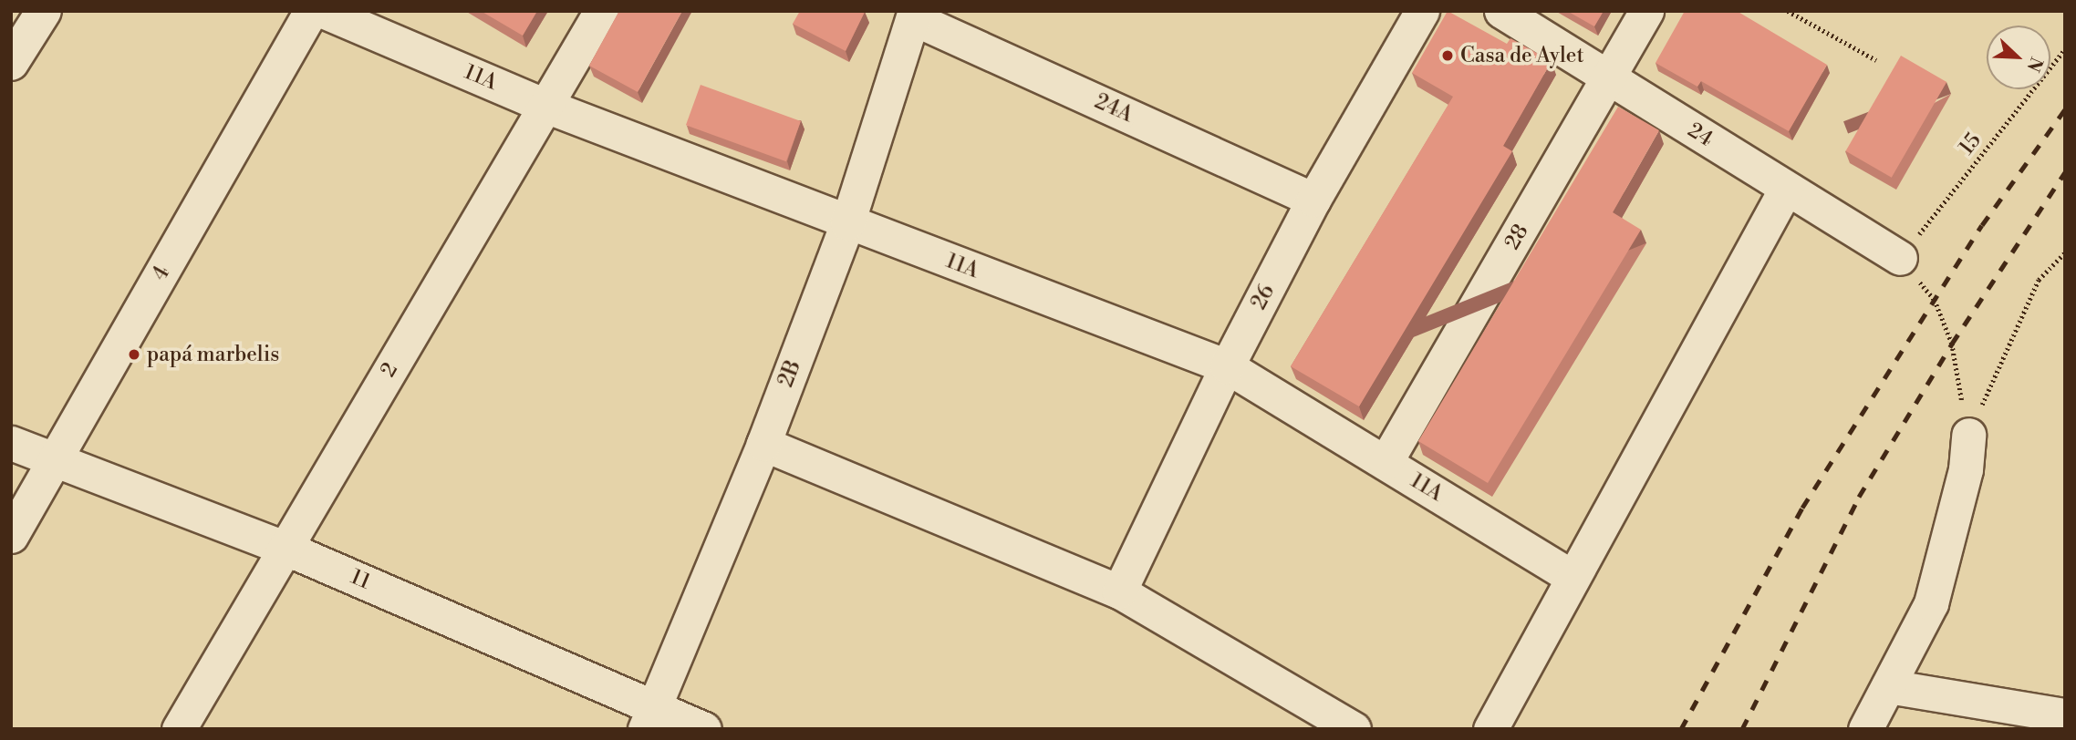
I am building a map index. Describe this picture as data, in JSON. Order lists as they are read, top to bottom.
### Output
{
  "streets": {
    "street": [
      "11A",
      "24A",
      "24",
      "28",
      "4",
      "26",
      "2",
      "2B",
      "11"
    ],
    "path": ["15"]
  },
  "crossings": [
    ["11A", "28"],
    ["11A", "26"],
    ["11A", "2"],
    ["11A", "2B"],
    ["24A", "26"],
    ["24A", "2B"],
    ["24", "15"],
    ["24", "28"],
    ["4", "11"],
    ["2", "11"],
    ["2B", "11"]
  ],
  "places": ["Casa de Aylet", "papá marbelis"],
  "north": "bottom right"
}
